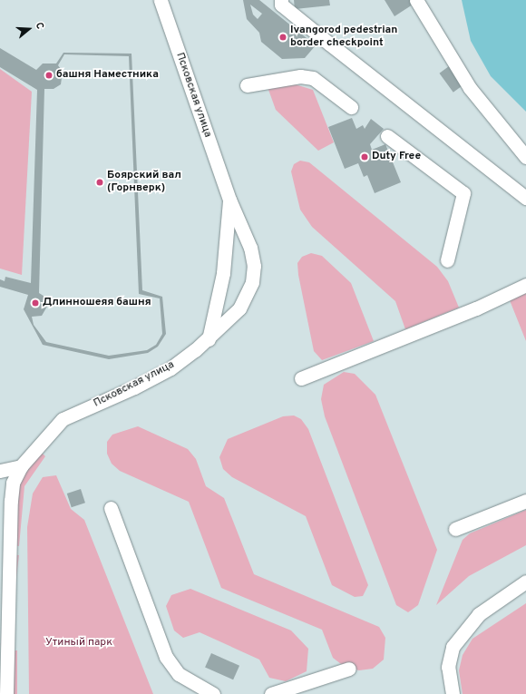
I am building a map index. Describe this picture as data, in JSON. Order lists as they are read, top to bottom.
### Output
{
  "streets": {
    "street": ["Псковская улица"]
  },
  "parks": ["Утиный парк"],
  "places": [
    "Ivangorod pedestrian border checkpoint",
    "башня Наместника",
    "Duty Free",
    "Боярский вал (Горнверк)",
    "Длинношеяя башня"
  ],
  "north": "right"
}
